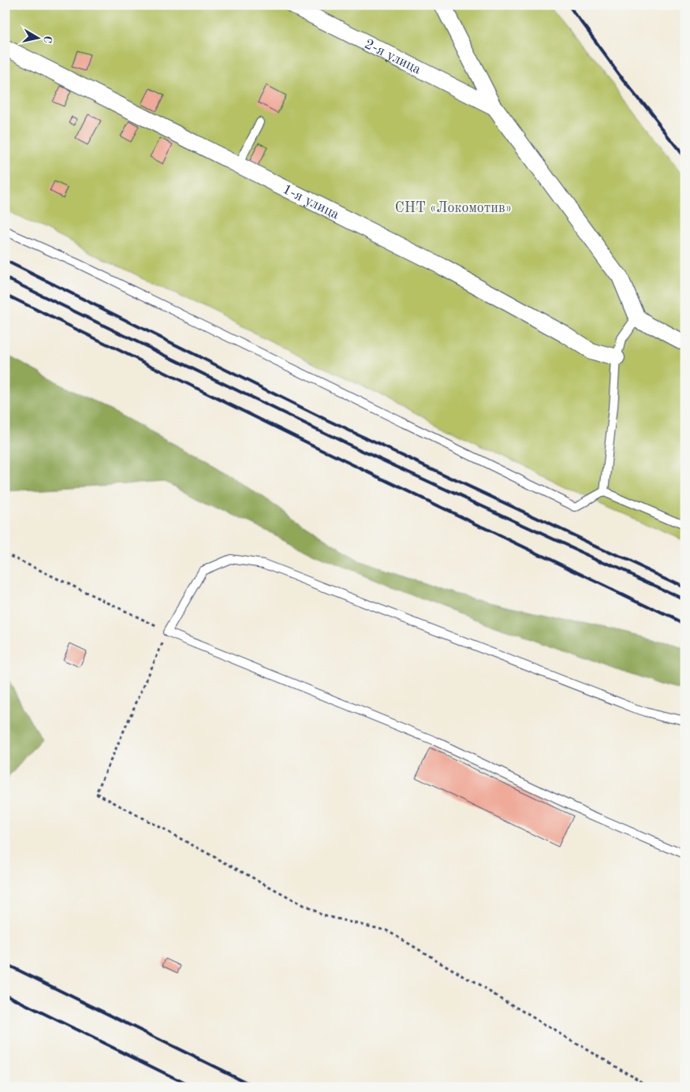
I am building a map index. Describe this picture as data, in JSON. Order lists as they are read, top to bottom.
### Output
{
  "streets": {
    "street": ["2-я улица", "1-я улица"]
  },
  "parks": ["СНТ «Локомотив»"],
  "north": "right"
}
